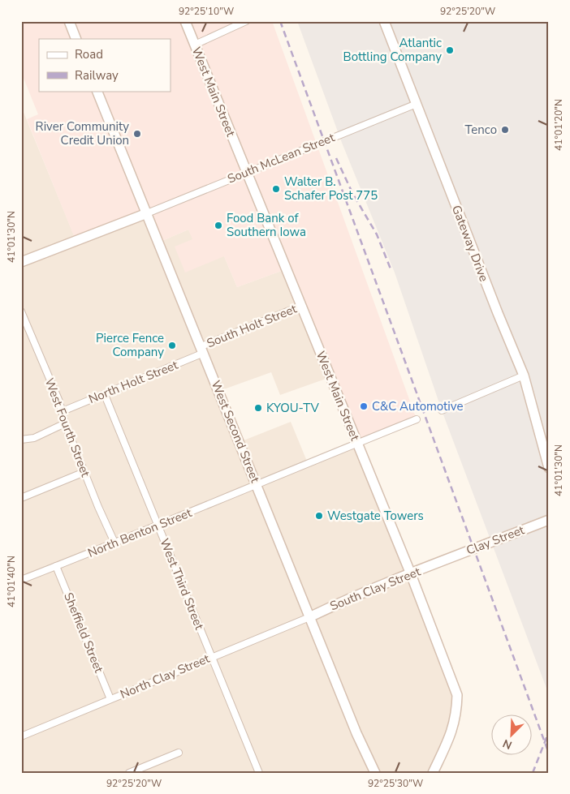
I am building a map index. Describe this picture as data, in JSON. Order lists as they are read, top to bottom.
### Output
{
  "streets": {
    "main road": [
      "West Main Street",
      "Gateway Drive",
      "West Second Street",
      "Clay Street",
      "South Clay Street"
    ],
    "street": [
      "South McLean Street",
      "South Holt Street",
      "North Holt Street",
      "West Fourth Street",
      "North Benton Street",
      "West Third Street",
      "Sheffield Street",
      "North Clay Street"
    ]
  },
  "crossings": [
    ["West Main Street", "South McLean Street"],
    ["West Main Street", "South Holt Street"],
    ["West Main Street", "North Benton Street"],
    ["West Main Street", "South Clay Street"],
    ["South McLean Street", "Gateway Drive"],
    ["South McLean Street", "West Second Street"],
    ["South Holt Street", "North Holt Street"],
    ["South Holt Street", "West Second Street"],
    ["North Holt Street", "West Fourth Street"],
    ["North Holt Street", "West Second Street"],
    ["North Holt Street", "West Third Street"],
    ["West Fourth Street", "North Benton Street"],
    ["West Second Street", "North Benton Street"],
    ["West Second Street", "South Clay Street"],
    ["West Second Street", "North Clay Street"],
    ["North Benton Street", "West Third Street"],
    ["North Benton Street", "Sheffield Street"],
    ["Clay Street", "South Clay Street"],
    ["West Third Street", "North Clay Street"],
    ["South Clay Street", "North Clay Street"],
    ["Sheffield Street", "North Clay Street"]
  ],
  "places": [
    "Atlantic Bottling Company",
    "Tenco",
    "River Community Credit Union",
    "Walter B. Schafer Post 775",
    "Food Bank of Southern Iowa",
    "Pierce Fence Company",
    "C&C Automotive",
    "KYOU-TV",
    "Westgate Towers"
  ],
  "legend": ["Road", "Railway"],
  "north": "bottom left",
  "coordinates": [
    "92°25'10\"W",
    "92°25'20\"W",
    "41°01'20\"N",
    "41°01'30\"N",
    "41°01'40\"N",
    "92°25'30\"W"
  ]
}
